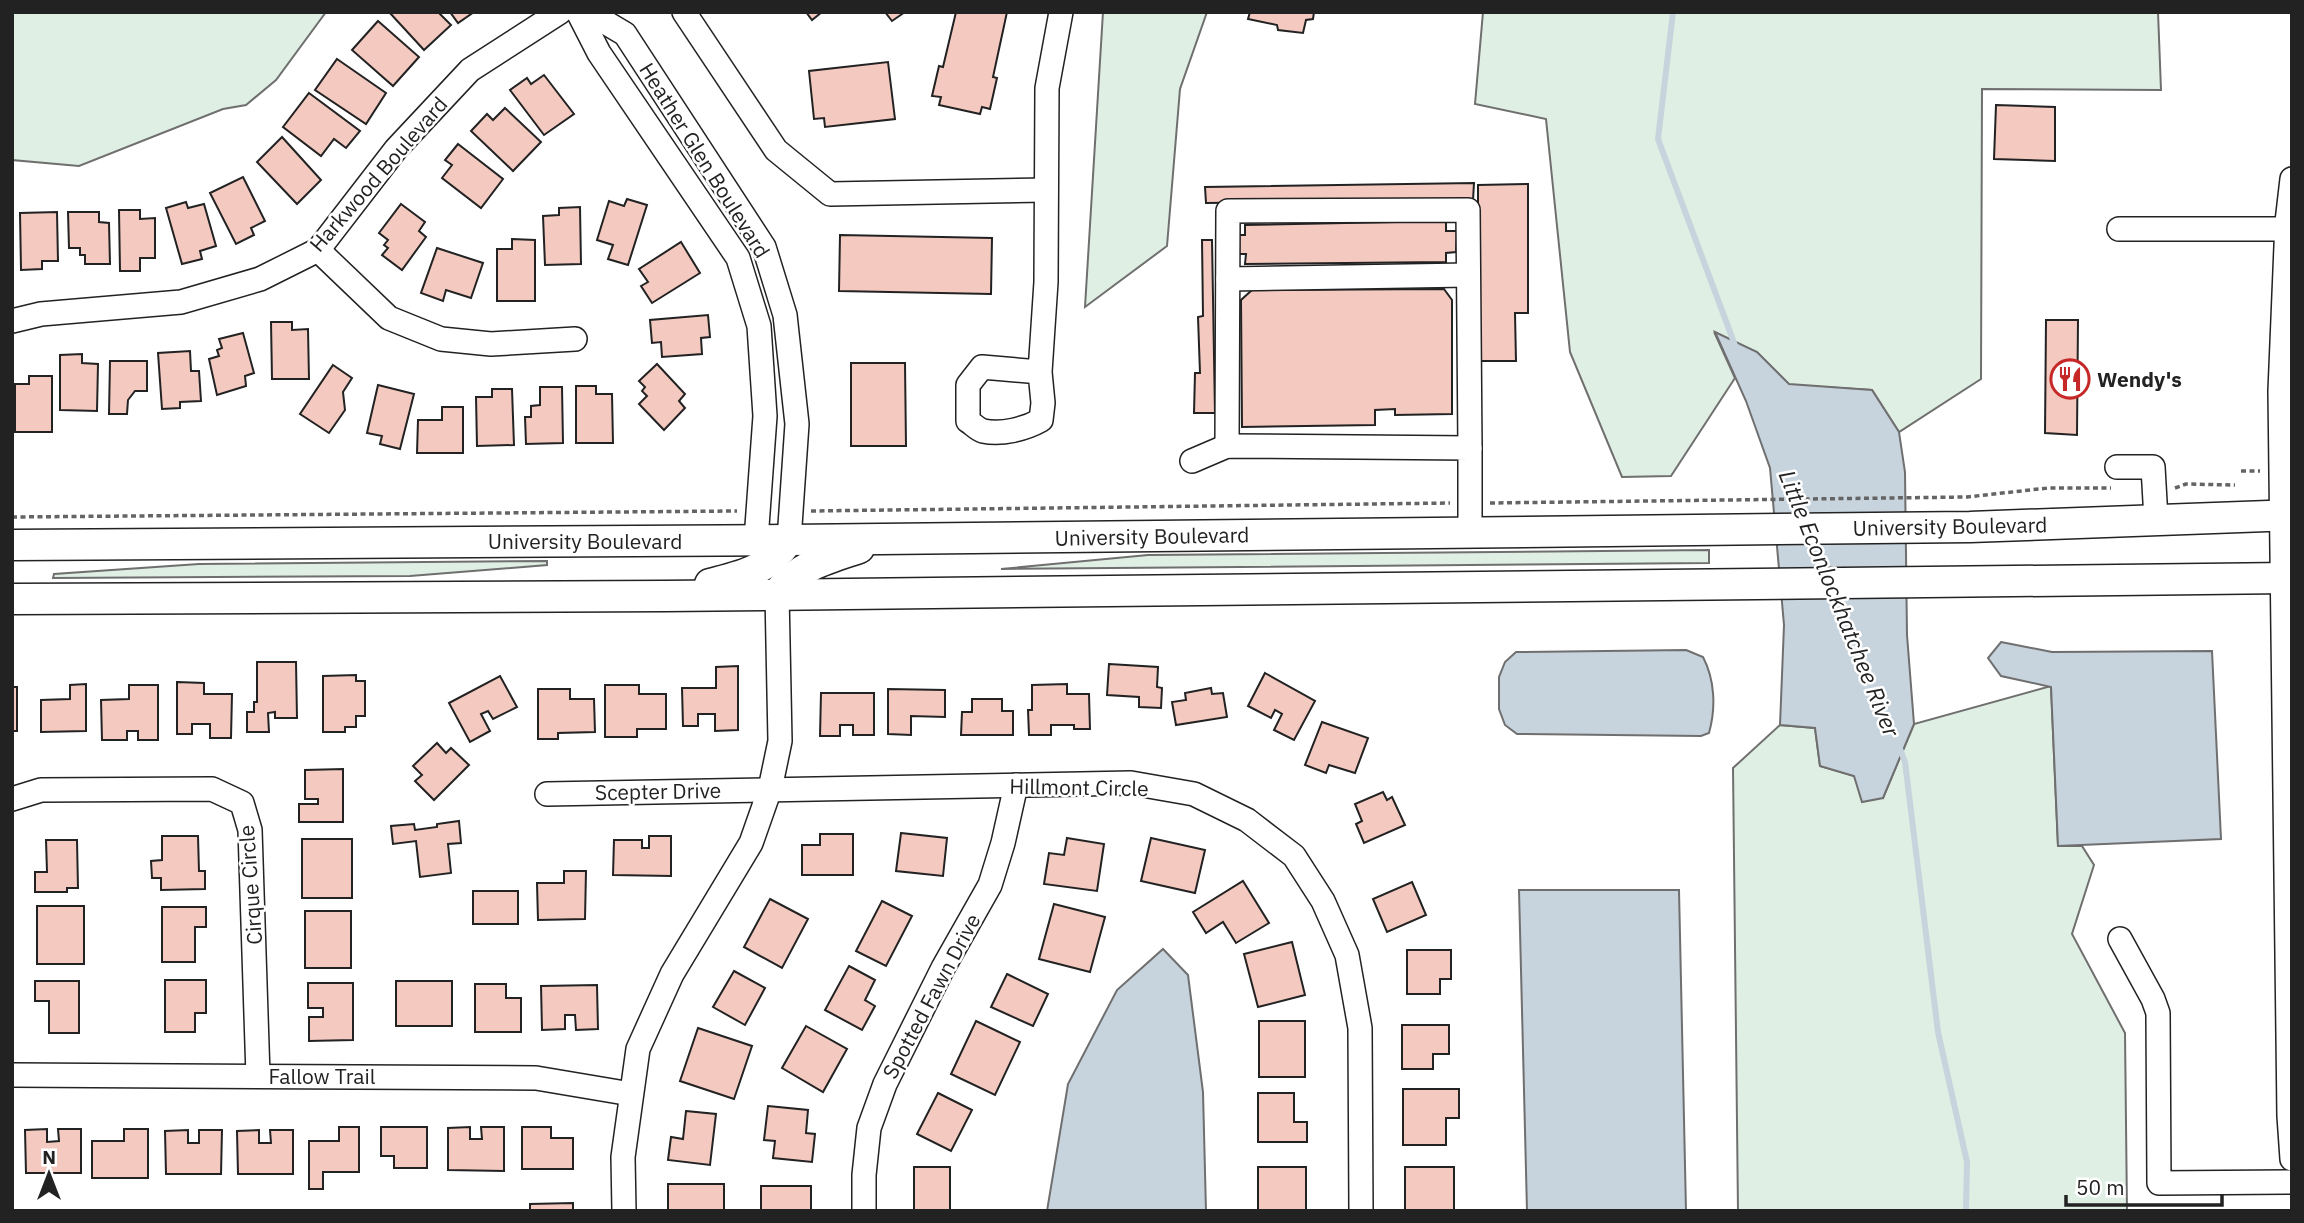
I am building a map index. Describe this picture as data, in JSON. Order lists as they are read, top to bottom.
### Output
{
  "streets": {
    "main road": ["University Boulevard"],
    "street": [
      "Heather Glen Boulevard",
      "Harkwood Boulevard",
      "Hillmont Circle",
      "Scepter Drive",
      "Cirque Circle",
      "Spotted Fawn Drive",
      "Fallow Trail"
    ]
  },
  "crossings": [
    ["Heather Glen Boulevard", "University Boulevard"],
    ["Hillmont Circle", "Scepter Drive"],
    ["Hillmont Circle", "Spotted Fawn Drive"],
    ["Cirque Circle", "Fallow Trail"]
  ],
  "water": ["Little Econlockhatchee River"],
  "places": {
    "restaurant": ["Wendy's"]
  },
  "scale_bar": "50 m",
  "north": "top"
}
